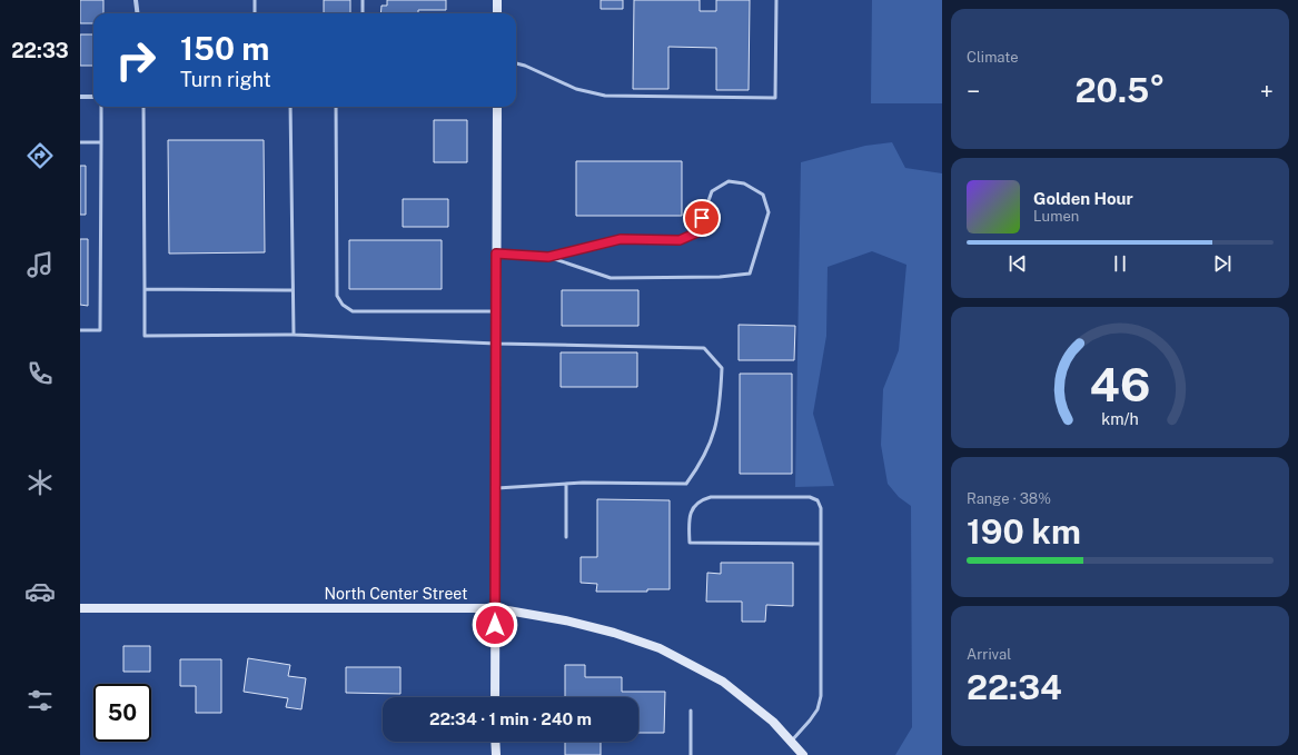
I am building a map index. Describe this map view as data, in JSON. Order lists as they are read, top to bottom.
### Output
{
  "streets": {
    "main road": ["North Center Street"]
  },
  "page": {
    "tabs": "22:33",
    "tile": [
      "Climate",
      ["Range · 38%", "190 km"],
      ["Arrival", "22:34"]
    ],
    "turn": ["150 m", "Turn right"],
    "heat": ["−", "20.5°", "+"],
    "song": ["Golden Hour", "Lumen"],
    "limit": "50",
    "trip": "22:34 · 1 min · 240 m",
    "gauge": ["46", "km/h"]
  }
}
